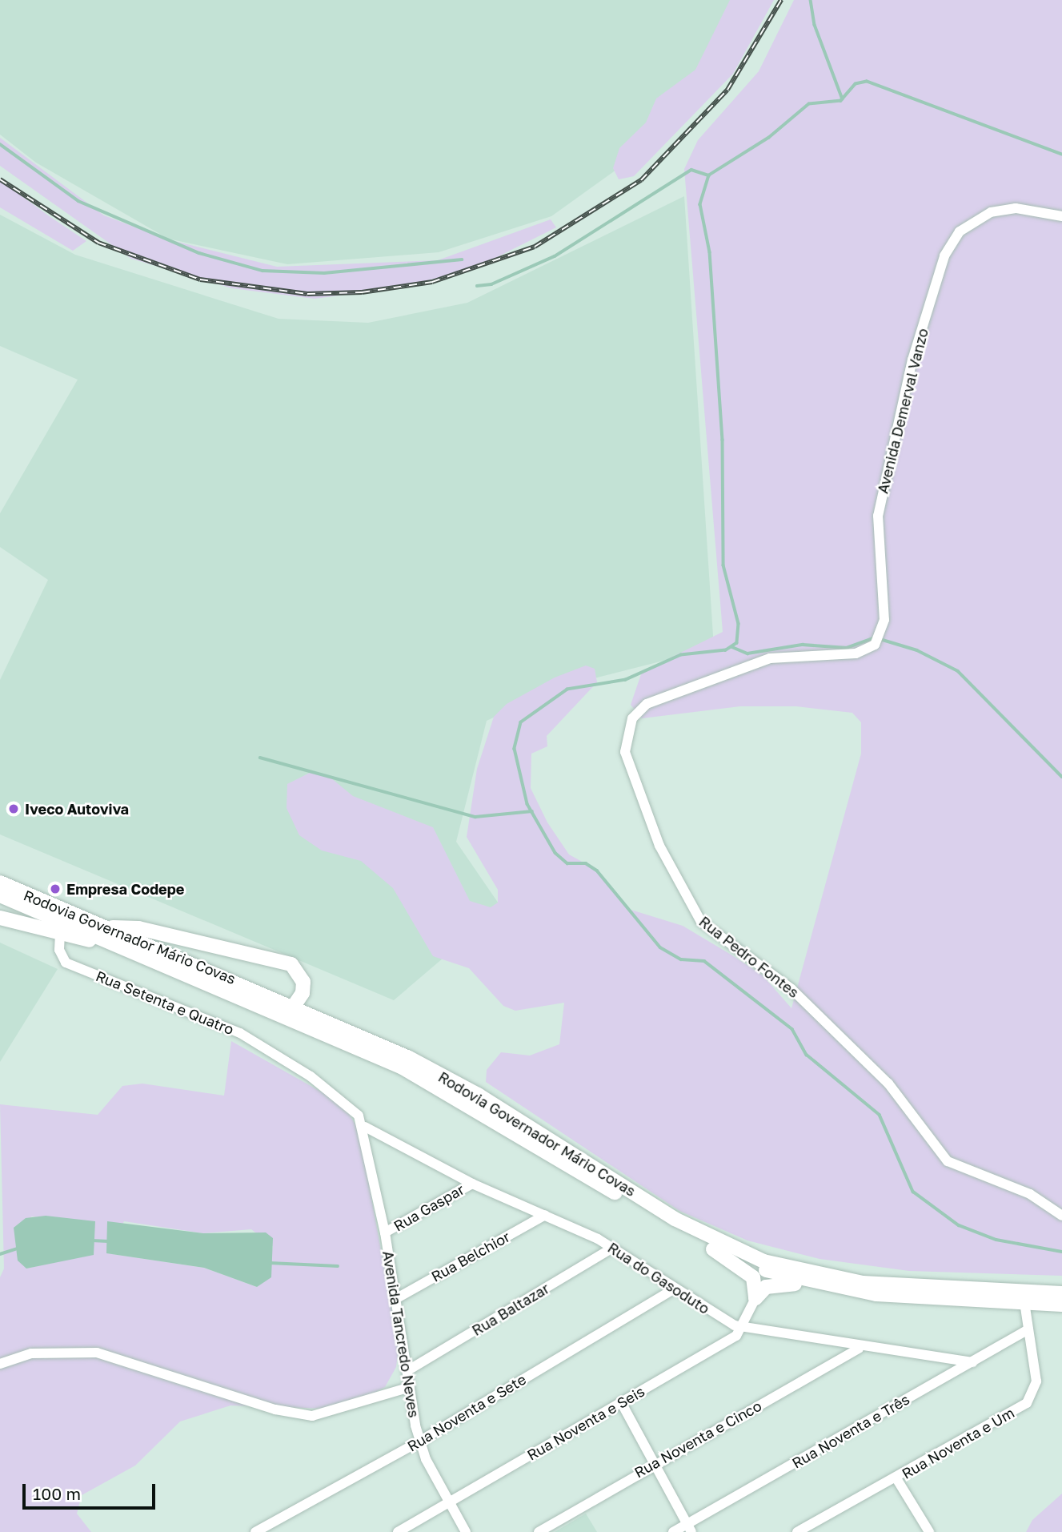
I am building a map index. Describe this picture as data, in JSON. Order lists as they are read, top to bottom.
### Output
{
  "streets": {
    "highway": ["Rodovia Governador Mário Covas"],
    "street": [
      "Avenida Demerval Vanzo",
      "Rua Pedro Fontes",
      "Rua Setenta e Quatro",
      "Rua Gaspar",
      "Rua Belchior",
      "Rua do Gasoduto",
      "Rua Baltazar",
      "Avenida Tancredo Neves",
      "Rua Noventa e Sete",
      "Rua Noventa e Seis",
      "Rua Noventa e Três",
      "Rua Noventa e Cinco",
      "Rua Noventa e Um"
    ]
  },
  "crossings": [
    ["Avenida Demerval Vanzo", "Rua Pedro Fontes"],
    ["Rodovia Governador Mário Covas", "Rua Noventa e Um"],
    ["Rua Setenta e Quatro", "Rua do Gasoduto"],
    ["Rua Setenta e Quatro", "Avenida Tancredo Neves"],
    ["Rua Gaspar", "Rua do Gasoduto"],
    ["Rua Gaspar", "Avenida Tancredo Neves"],
    ["Rua Belchior", "Rua do Gasoduto"],
    ["Rua Belchior", "Avenida Tancredo Neves"],
    ["Rua do Gasoduto", "Rua Baltazar"],
    ["Rua do Gasoduto", "Avenida Tancredo Neves"],
    ["Rua do Gasoduto", "Rua Noventa e Sete"],
    ["Rua do Gasoduto", "Rua Noventa e Seis"],
    ["Rua do Gasoduto", "Rua Noventa e Três"],
    ["Rua do Gasoduto", "Rua Noventa e Cinco"],
    ["Rua Baltazar", "Avenida Tancredo Neves"],
    ["Avenida Tancredo Neves", "Rua Noventa e Sete"],
    ["Avenida Tancredo Neves", "Rua Noventa e Seis"],
    ["Rua Noventa e Três", "Rua Noventa e Um"]
  ],
  "places": ["Iveco Autoviva", "Empresa Codepe"],
  "scale_bar": "100 m"
}
